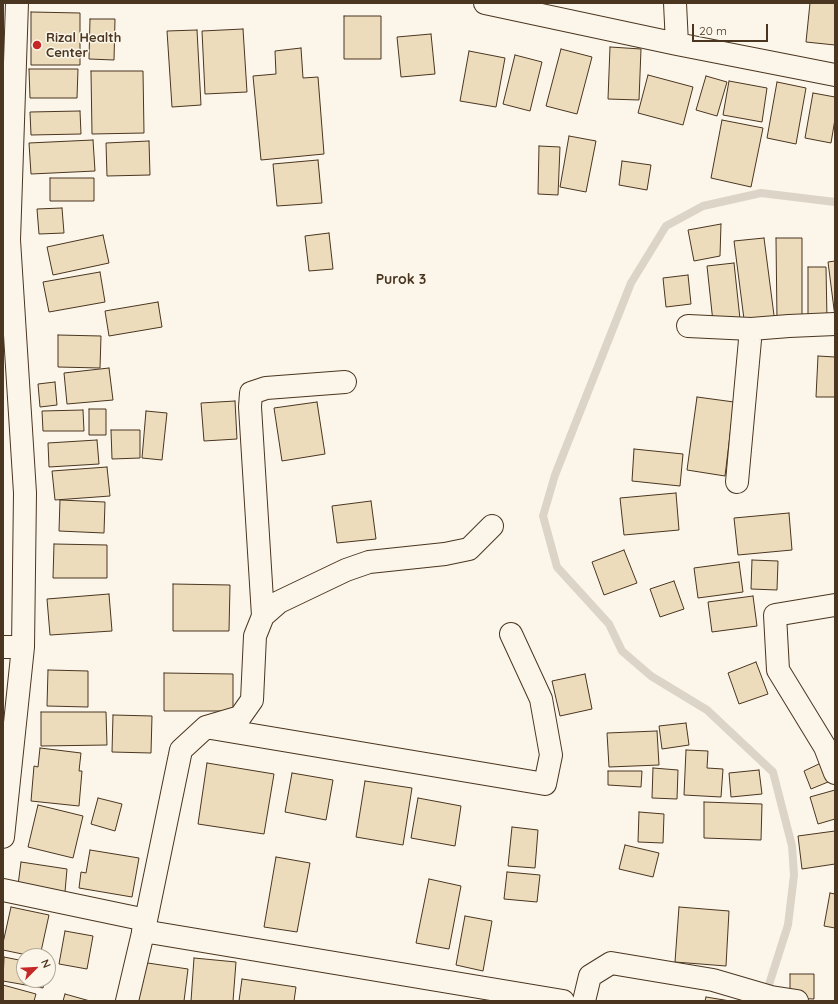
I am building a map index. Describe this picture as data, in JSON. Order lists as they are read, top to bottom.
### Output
{
  "districts": ["Purok 3"],
  "places": ["Rizal Health Center"],
  "scale_bar": "20 m",
  "north": "top right"
}
